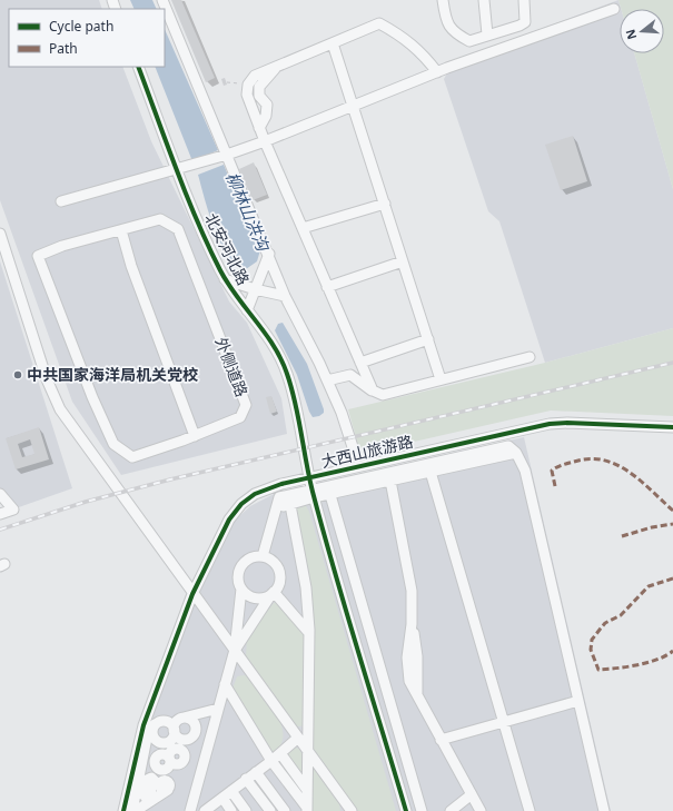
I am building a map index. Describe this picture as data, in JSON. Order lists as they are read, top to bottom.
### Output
{
  "streets": {
    "street": ["北安河北路", "外侧道路", "大西山旅游路"]
  },
  "crossings": [
    ["北安河北路", "大西山旅游路"]
  ],
  "water": ["柳林山洪沟"],
  "places": ["中共国家海洋局机关党校"],
  "legend": ["Cycle path", "Path"],
  "north": "left"
}
